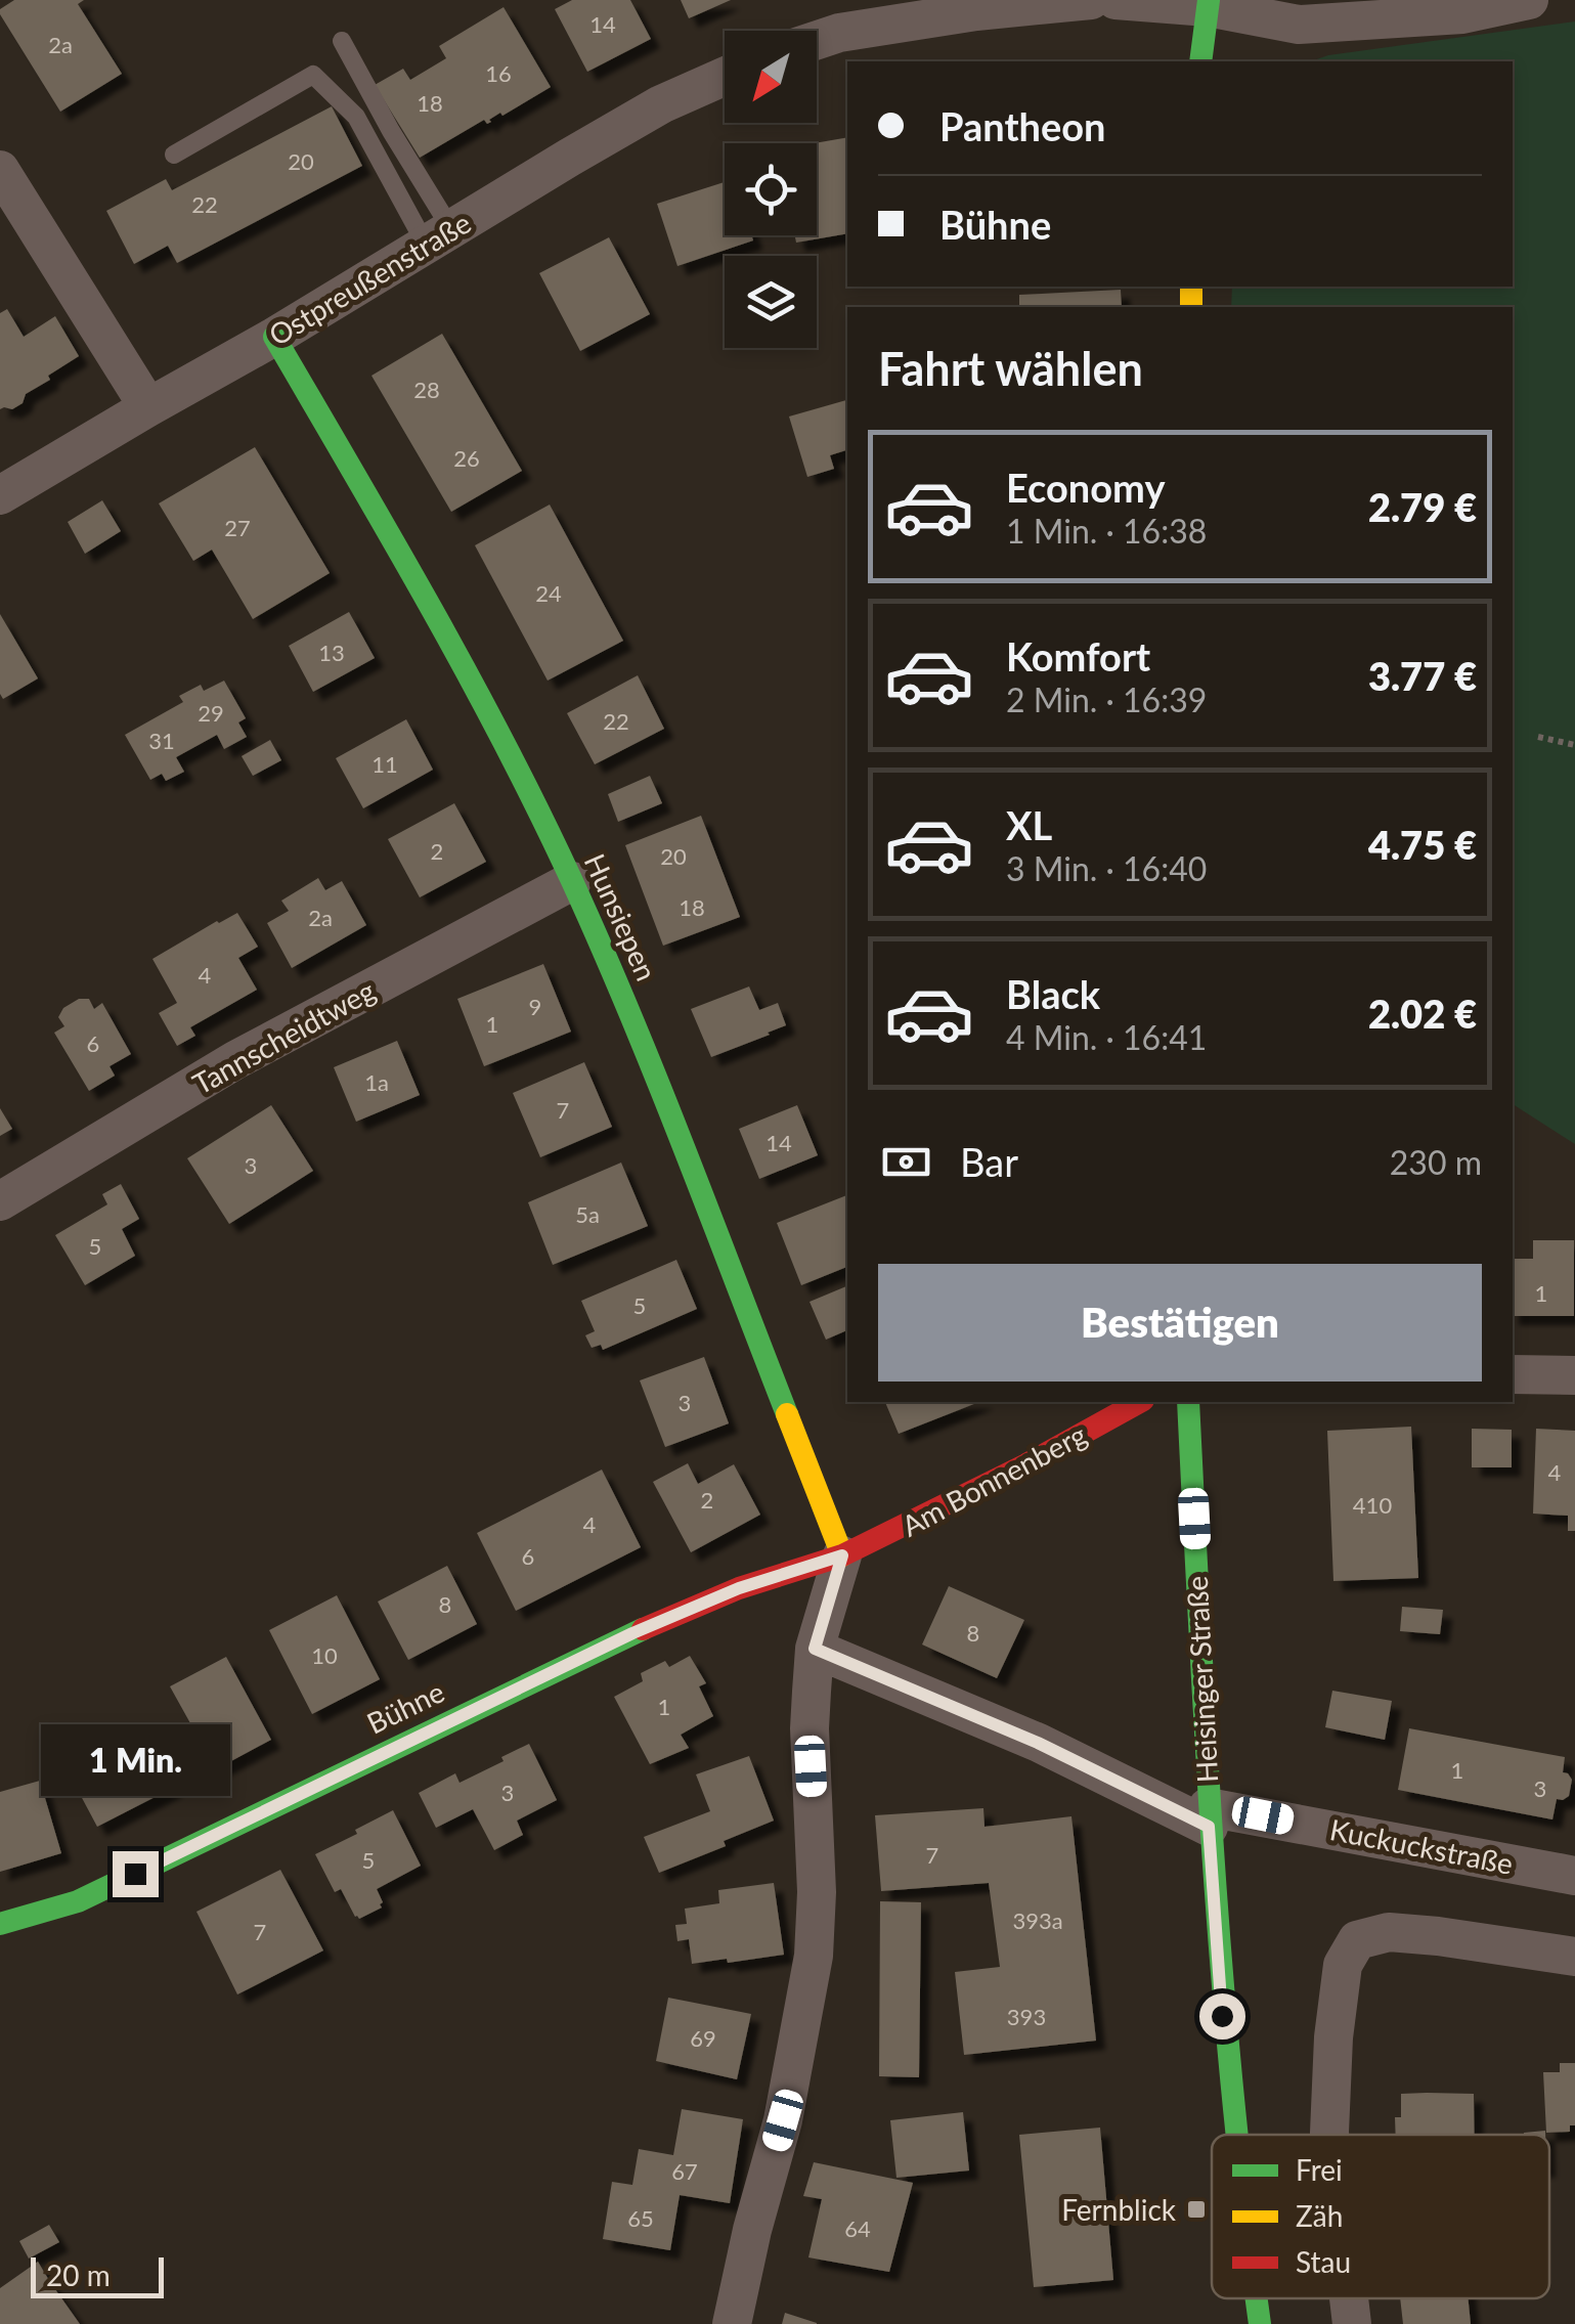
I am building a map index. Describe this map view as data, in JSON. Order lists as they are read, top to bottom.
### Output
{
  "streets": {
    "street": [
      "Ostpreußenstraße",
      "Hunsiepen",
      "Tannscheidtweg",
      "Am Bonnenberg",
      "Heisinger Straße",
      "Bühne",
      "Kuckuckstraße"
    ]
  },
  "crossings": [
    ["Ostpreußenstraße", "Hunsiepen"],
    ["Hunsiepen", "Tannscheidtweg"],
    ["Hunsiepen", "Am Bonnenberg"],
    ["Hunsiepen", "Bühne"],
    ["Am Bonnenberg", "Bühne"],
    ["Heisinger Straße", "Kuckuckstraße"]
  ],
  "places": {
    "transit": ["Fernblick"]
  },
  "house_numbers": [
    "14",
    "2a",
    "16",
    "18",
    "20",
    "22",
    "28",
    "26",
    "27",
    "24",
    "13",
    "29",
    "22",
    "31",
    "11",
    "2",
    "20",
    "18",
    "2a",
    "4",
    "9",
    "1",
    "6",
    "1a",
    "7",
    "14",
    "3",
    "5a",
    "5",
    "1",
    "5",
    "3",
    "4",
    "2",
    "410",
    "4",
    "6",
    "8",
    "8",
    "10",
    "1",
    "1",
    "3",
    "3",
    "7",
    "5",
    "393a",
    "7",
    "393",
    "69",
    "67",
    "65",
    "64"
  ],
  "legend": ["Frei", "Zäh", "Stau"],
  "scale_bar": "20 m",
  "north": "bottom left",
  "page": {
    "banner": ["Pantheon", "Bühne"],
    "heading": "Fahrt wählen",
    "list": [
      {
        "name": "Economy",
        "note": "1 Min. · 16:38",
        "value": "2.79 €"
      },
      {
        "name": "Komfort",
        "note": "2 Min. · 16:39",
        "value": "3.77 €"
      },
      {
        "name": "XL",
        "note": "3 Min. · 16:40",
        "value": "4.75 €"
      },
      {
        "name": "Black",
        "note": "4 Min. · 16:41",
        "value": "2.02 €"
      }
    ],
    "pay": ["Bar", "230 m"],
    "buttons": "Bestätigen",
    "bubble": "1 Min.",
    "scale": "20 m"
  }
}
